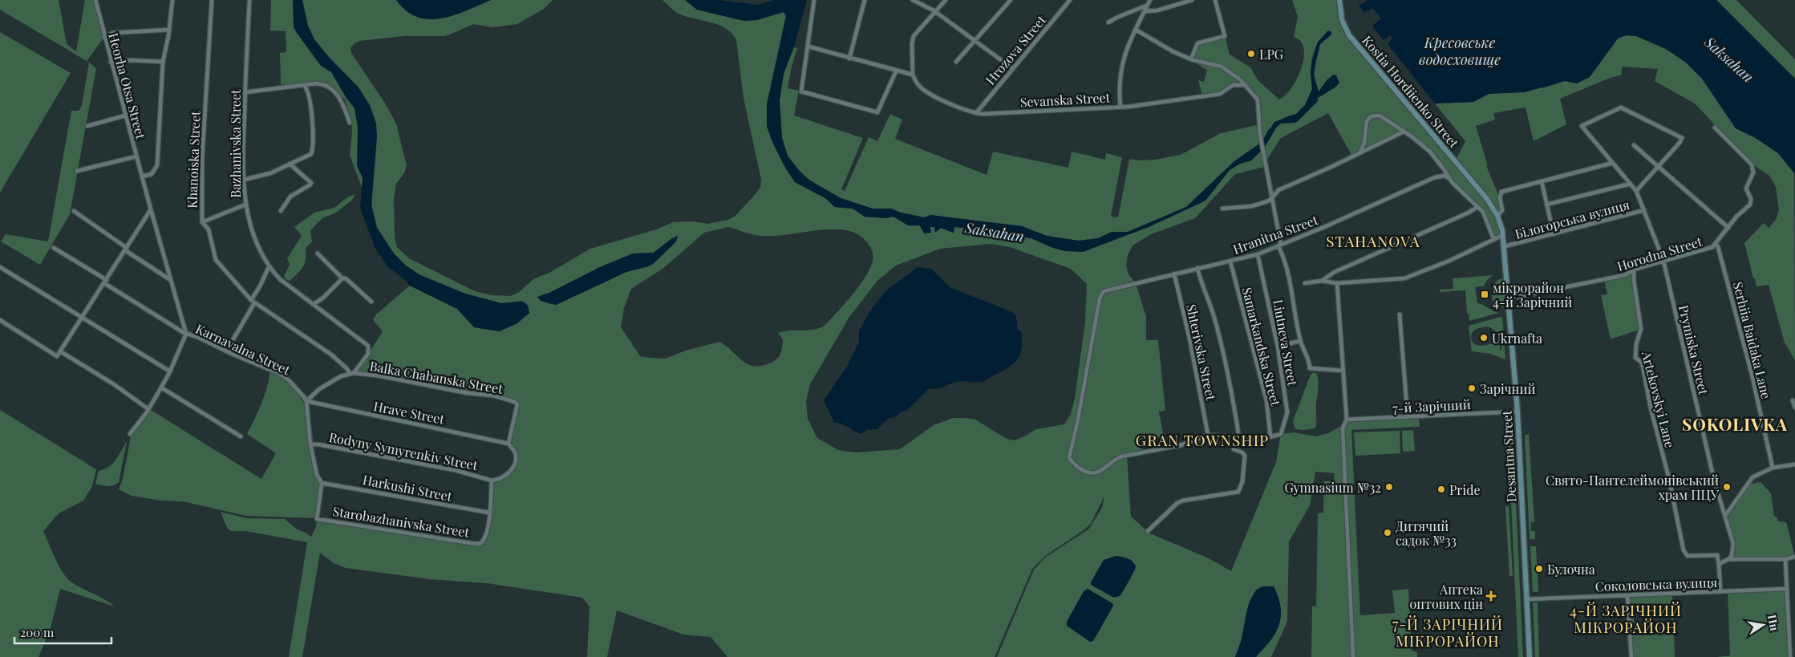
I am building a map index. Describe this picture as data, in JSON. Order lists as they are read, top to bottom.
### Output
{
  "streets": {
    "main road": ["Kostia Hordiienko Street", "Desantna Street"],
    "street": [
      "Hrozova Street",
      "Heorha Otsa Street",
      "Sevanska Street",
      "Bazhanivska Street",
      "Khanoiska Street",
      "Білогорська вулиця",
      "Hranitna Street",
      "Horodna Street",
      "Serhiia Baidaka Lane",
      "Liutneva Street",
      "Samarkandska Street",
      "Karnavalna Street",
      "Prymiska Street",
      "Shterivska Street",
      "Balka Chabanska Street",
      "Artekovskyi Lane",
      "7-й Зарічний",
      "Hrave Street",
      "Rodyny Symyrenkiv Street",
      "Harkushi Street",
      "Starobazhanivska Street",
      "Соколовська вулиця"
    ]
  },
  "crossings": [
    ["Hrozova Street", "Sevanska Street"],
    ["Heorha Otsa Street", "Karnavalna Street"],
    ["Kostia Hordiienko Street", "Desantna Street"],
    ["Bazhanivska Street", "Khanoiska Street"],
    ["Bazhanivska Street", "Balka Chabanska Street"],
    ["Khanoiska Street", "Balka Chabanska Street"],
    ["Білогорська вулиця", "Prymiska Street"],
    ["Білогорська вулиця", "Desantna Street"],
    ["Hranitna Street", "Liutneva Street"],
    ["Hranitna Street", "Samarkandska Street"],
    ["Hranitna Street", "Shterivska Street"],
    ["Horodna Street", "Serhiia Baidaka Lane"],
    ["Horodna Street", "Prymiska Street"],
    ["Horodna Street", "Artekovskyi Lane"],
    ["Horodna Street", "Desantna Street"],
    ["Liutneva Street", "Samarkandska Street"],
    ["Karnavalna Street", "Hrave Street"],
    ["Balka Chabanska Street", "Hrave Street"],
    ["7-й Зарічний", "Desantna Street"],
    ["Desantna Street", "Соколовська вулиця"],
    ["Harkushi Street", "Starobazhanivska Street"]
  ],
  "districts": [
    "STAHANOVA",
    "SOKOLIVKA",
    "GRAN TOWNSHIP",
    "4-Й ЗАРІЧНИЙ МІКРОРАЙОН",
    "7-Й ЗАРІЧНИЙ МІКРОРАЙОН"
  ],
  "water": ["Кресовське водосховище", "Saksahan"],
  "places": {
    "other": [
      "LPG",
      "Ukrnafta",
      "Зарічний",
      "Gymnasium №32",
      "Свято-Пантелеймонівський храм ПЦУ",
      "Pride",
      "Дитячий садок №33",
      "Булочна"
    ],
    "transit": ["мікрорайон 4-й Зарічний"],
    "health": ["Аптека оптових цін"]
  },
  "scale_bar": "200 m",
  "north": "right"
}
